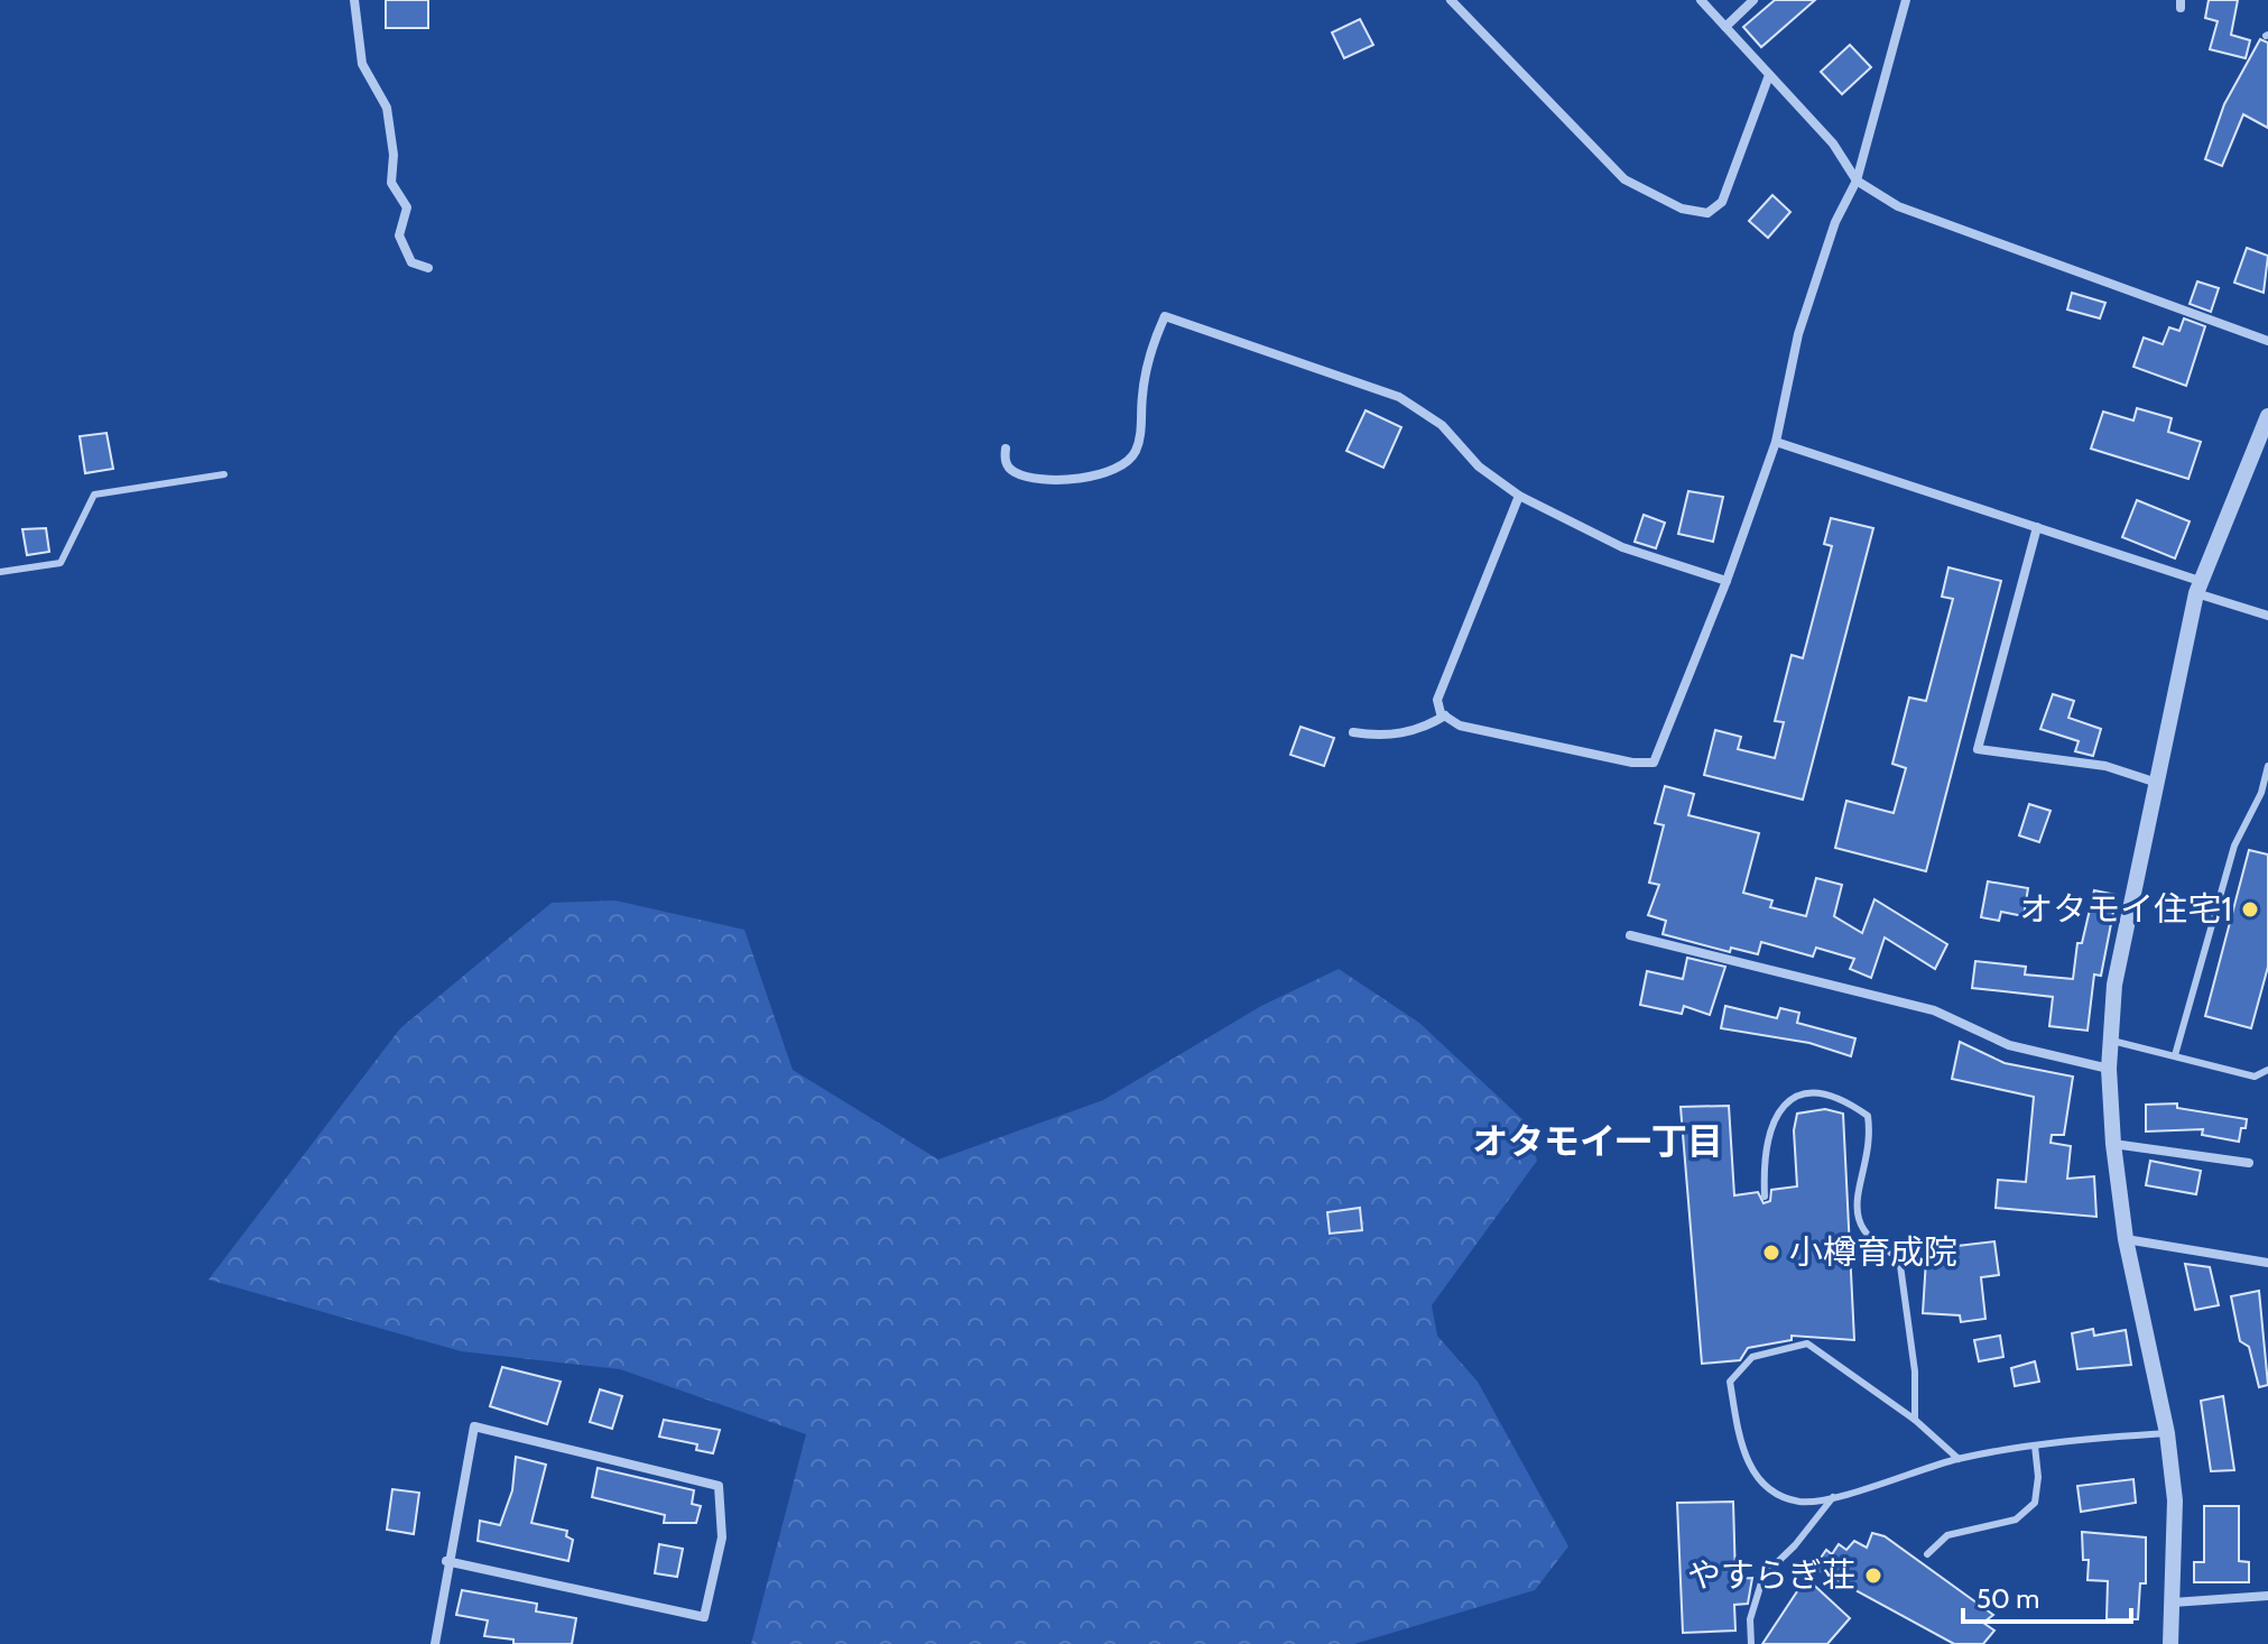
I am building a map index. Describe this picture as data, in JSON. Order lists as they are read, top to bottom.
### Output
{
  "districts": ["オタモイ一丁目"],
  "places": ["オタモイ住宅1", "小樽育成院", "やすらぎ荘"],
  "scale_bar": "50 m"
}
